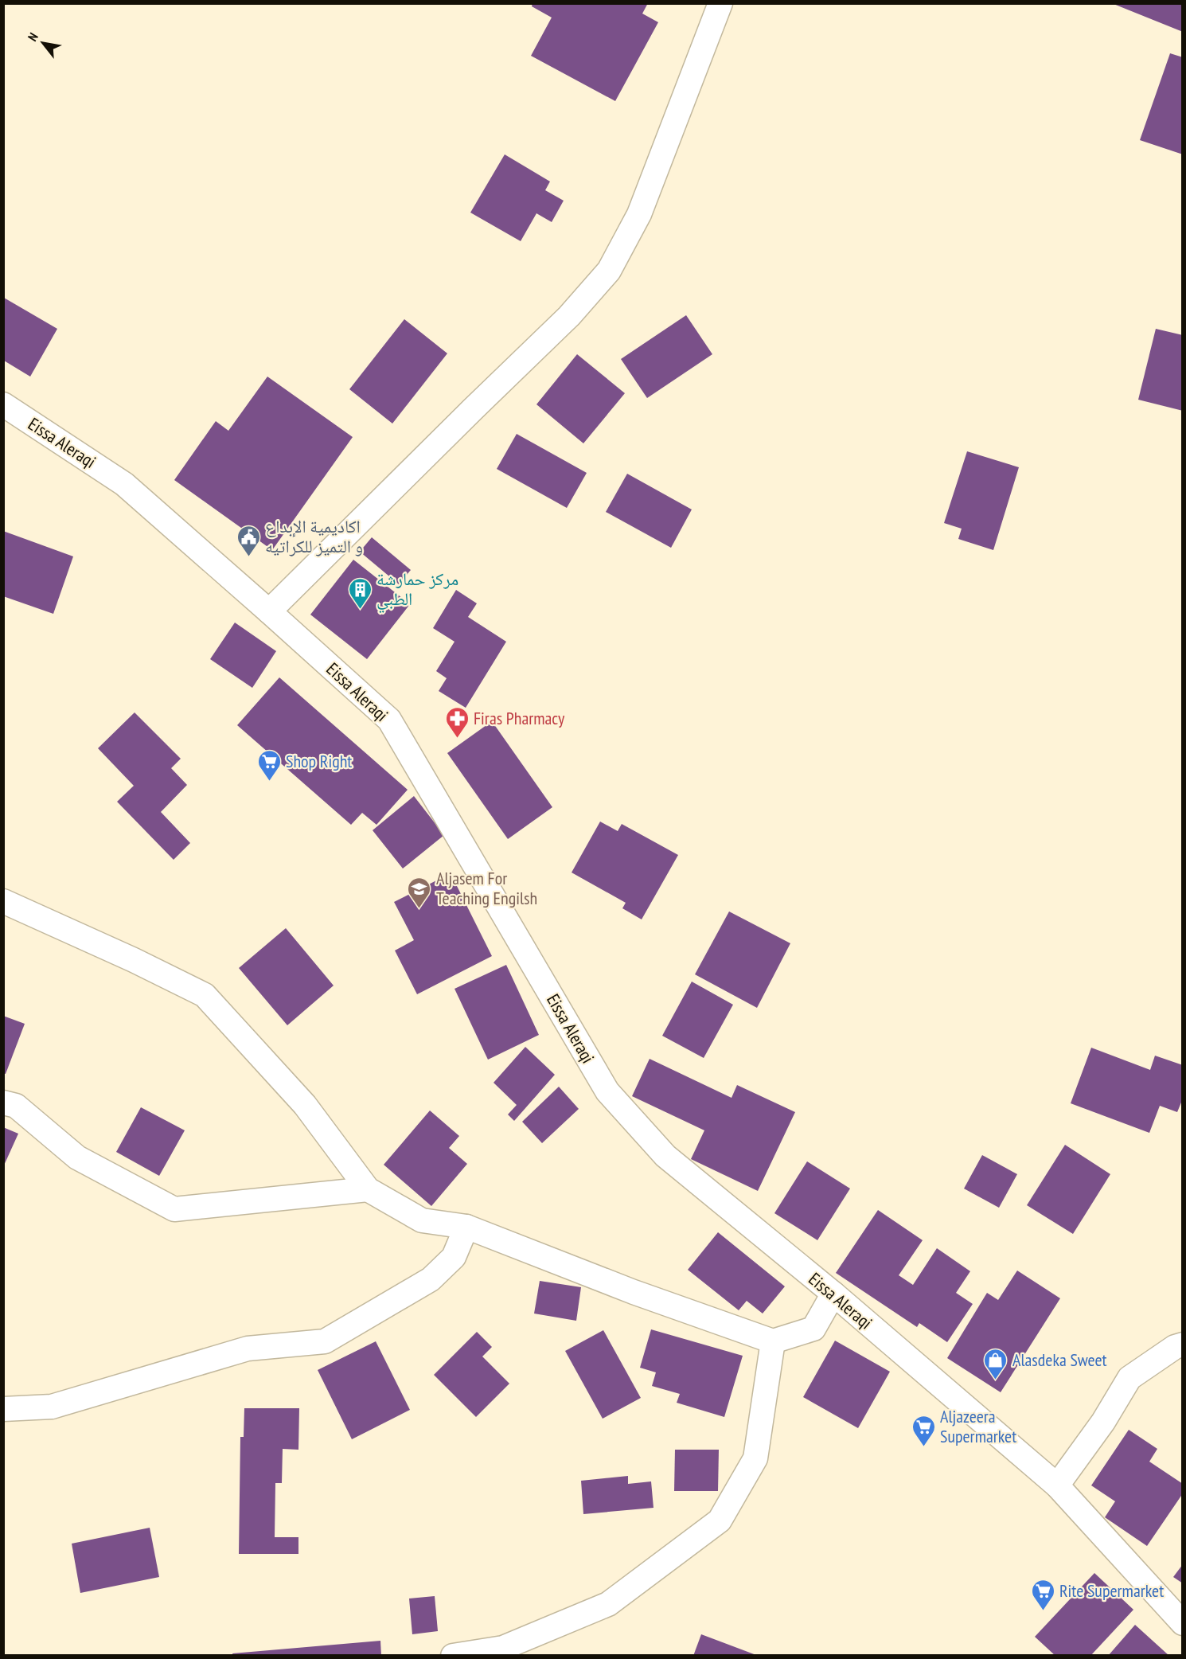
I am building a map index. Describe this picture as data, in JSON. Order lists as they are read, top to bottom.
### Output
{
  "streets": {
    "street": ["Eissa Aleraqi"]
  },
  "places": {
    "public building": ["اكاديمية الإبداع و التميز للكراتيه"],
    "building": ["مركز حمارشة الطبي"],
    "pharmacy": ["Firas Pharmacy"],
    "supermarket": ["Shop Right", "Aljazeera Supermarket", "Rite Supermarket"],
    "school or university": ["Aljasem For Teaching Engilsh"],
    "shop": ["Alasdeka Sweet"]
  },
  "north": "top left"
}
